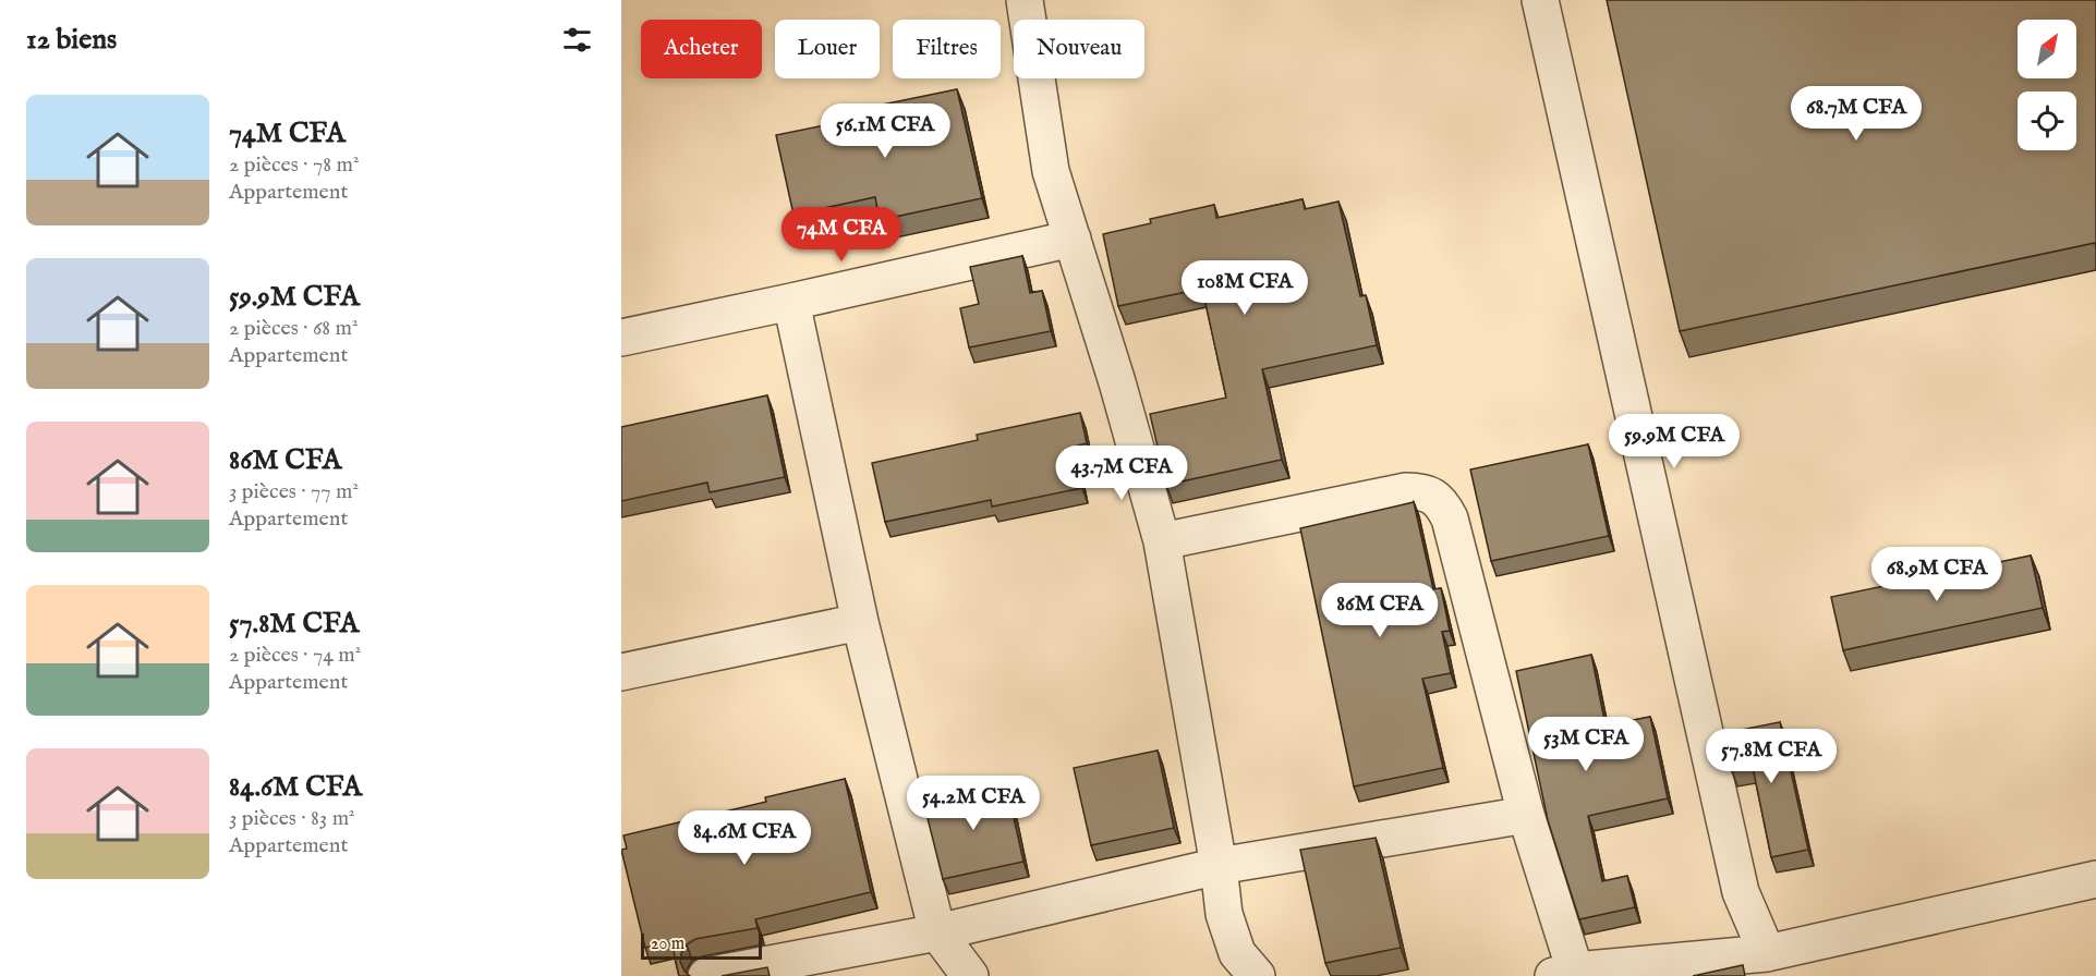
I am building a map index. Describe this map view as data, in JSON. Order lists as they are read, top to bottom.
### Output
{
  "scale_bar": "20 m",
  "north": "top right",
  "page": {
    "heading": "12 biens",
    "chip": [
      "Acheter",
      "Louer",
      "Filtres",
      "Nouveau"
    ],
    "list": [
      {
        "name": "74M CFA",
        "note": "2 pièces · 78 m² · Appartement"
      },
      {
        "name": "59.9M CFA",
        "note": "2 pièces · 68 m² · Appartement"
      },
      {
        "name": "86M CFA",
        "note": "3 pièces · 77 m² · Appartement"
      },
      {
        "name": "57.8M CFA",
        "note": "2 pièces · 74 m² · Appartement"
      },
      {
        "name": "84.6M CFA",
        "note": "3 pièces · 83 m² · Appartement"
      }
    ],
    "price": [
      "68.7M CFA",
      "56.1M CFA",
      "74M CFA",
      "108M CFA",
      "59.9M CFA",
      "43.7M CFA",
      "68.9M CFA",
      "86M CFA",
      "53M CFA",
      "57.8M CFA",
      "54.2M CFA",
      "84.6M CFA"
    ],
    "scale": "20 m"
  }
}
